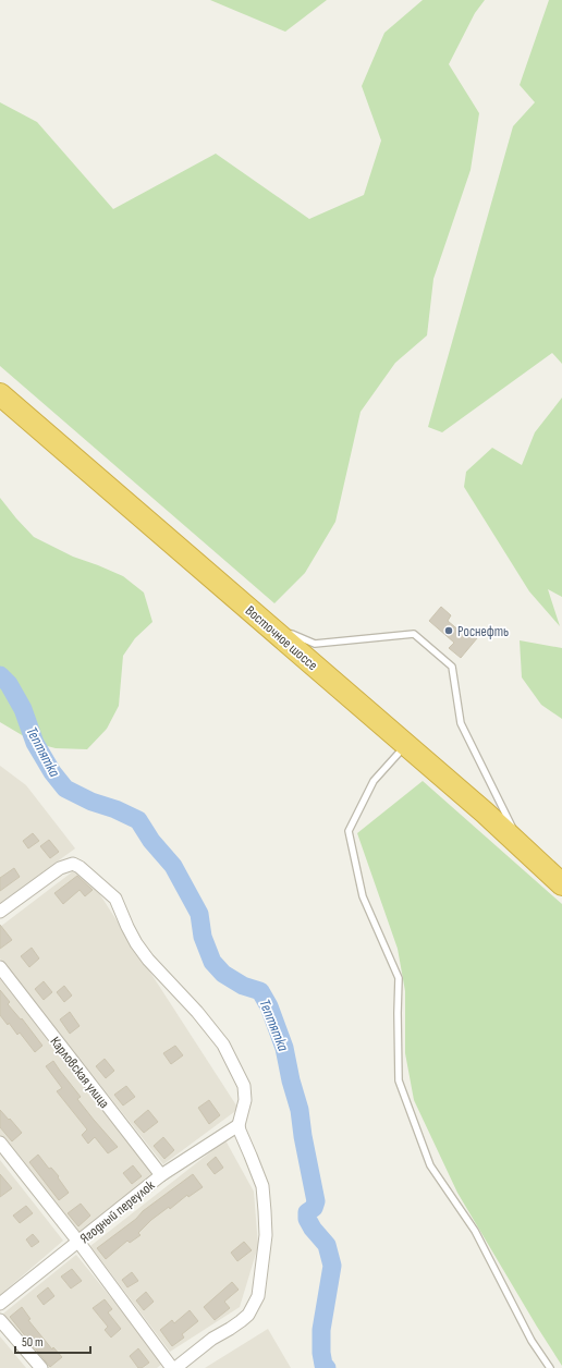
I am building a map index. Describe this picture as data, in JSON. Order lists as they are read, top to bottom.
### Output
{
  "streets": {
    "highway": ["Восточное шоссе"],
    "street": ["Карловская улица", "Ягодный переулок"]
  },
  "crossings": [
    ["Карловская улица", "Ягодный переулок"]
  ],
  "water": ["Тептятка"],
  "places": ["Роснефть"],
  "scale_bar": "50 m"
}
